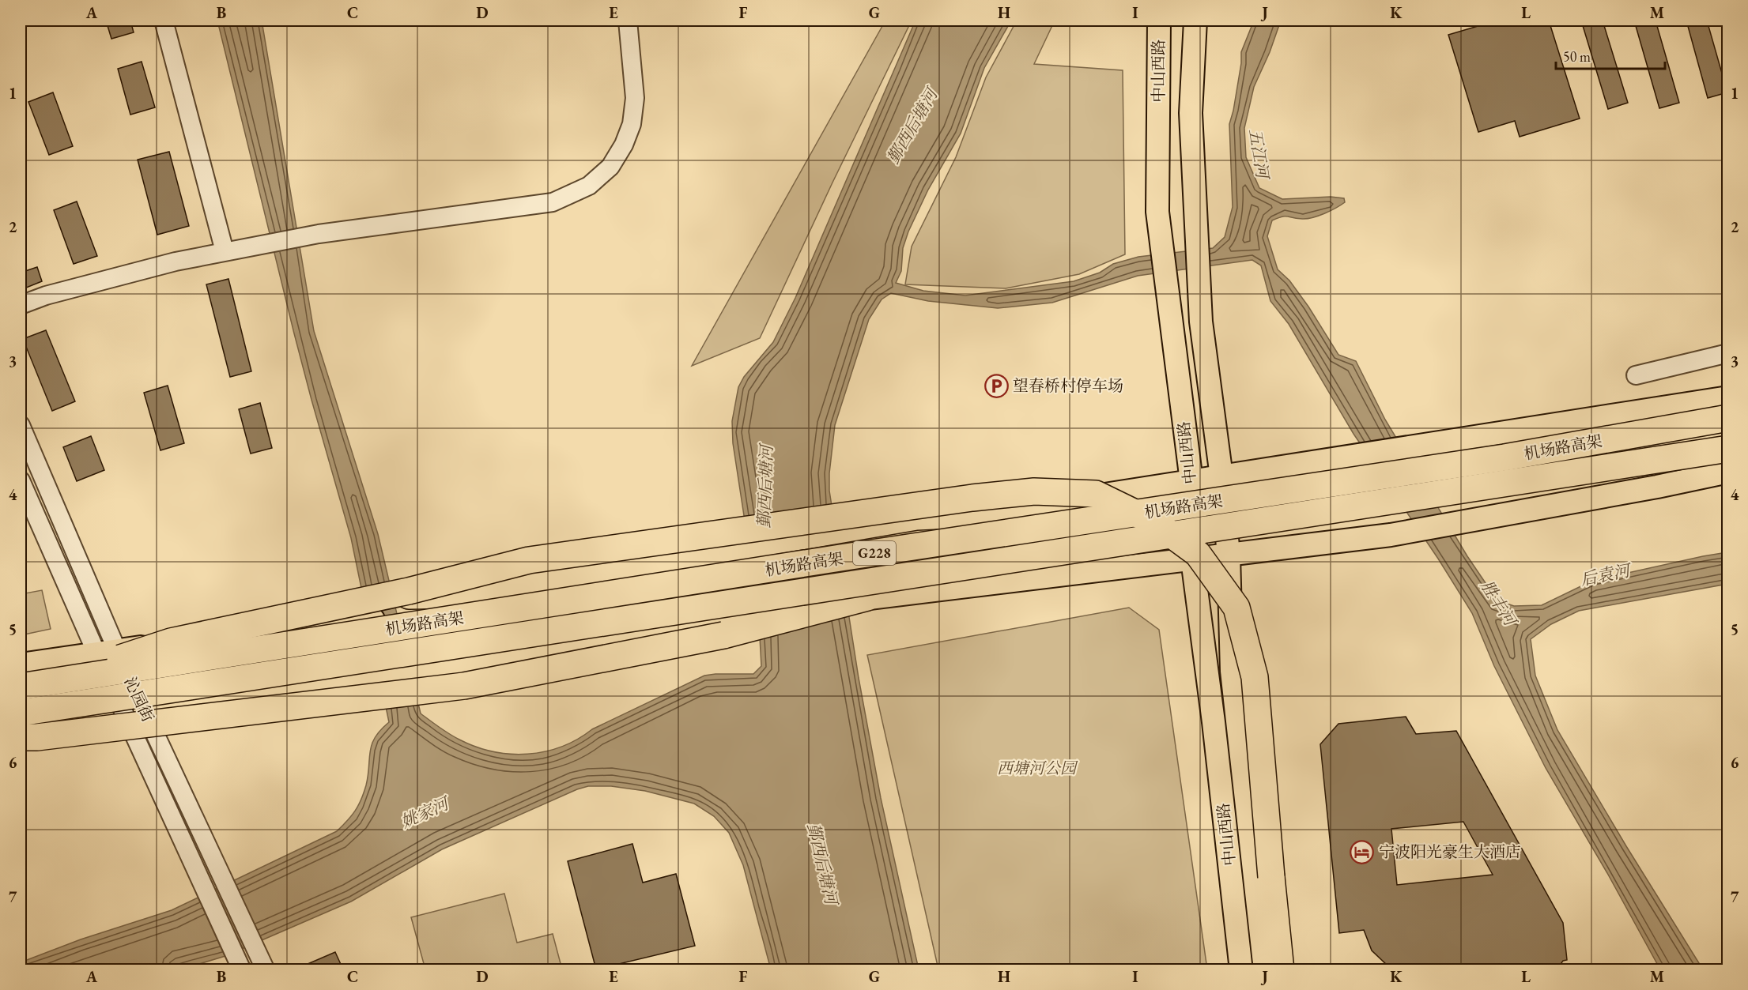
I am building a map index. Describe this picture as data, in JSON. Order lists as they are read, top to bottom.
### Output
{
  "streets": {
    "highway": ["机场路高架", "G228"],
    "main road": ["中山西路"],
    "street": ["沁园街"]
  },
  "water": [
    "鄞西后塘河",
    "五江河",
    "后袁河",
    "胜丰河",
    "姚家河"
  ],
  "parks": ["西塘河公园"],
  "places": {
    "parking": ["望春桥村停车场"],
    "hotel": ["宁波阳光豪生大酒店"]
  },
  "scale_bar": "50 m",
  "grid": {
    "columns": [
      "A",
      "B",
      "C",
      "D",
      "E",
      "F",
      "G",
      "H",
      "I",
      "J",
      "K",
      "L",
      "M"
    ],
    "rows": [
      "1",
      "2",
      "3",
      "4",
      "5",
      "6",
      "7"
    ]
  }
}
